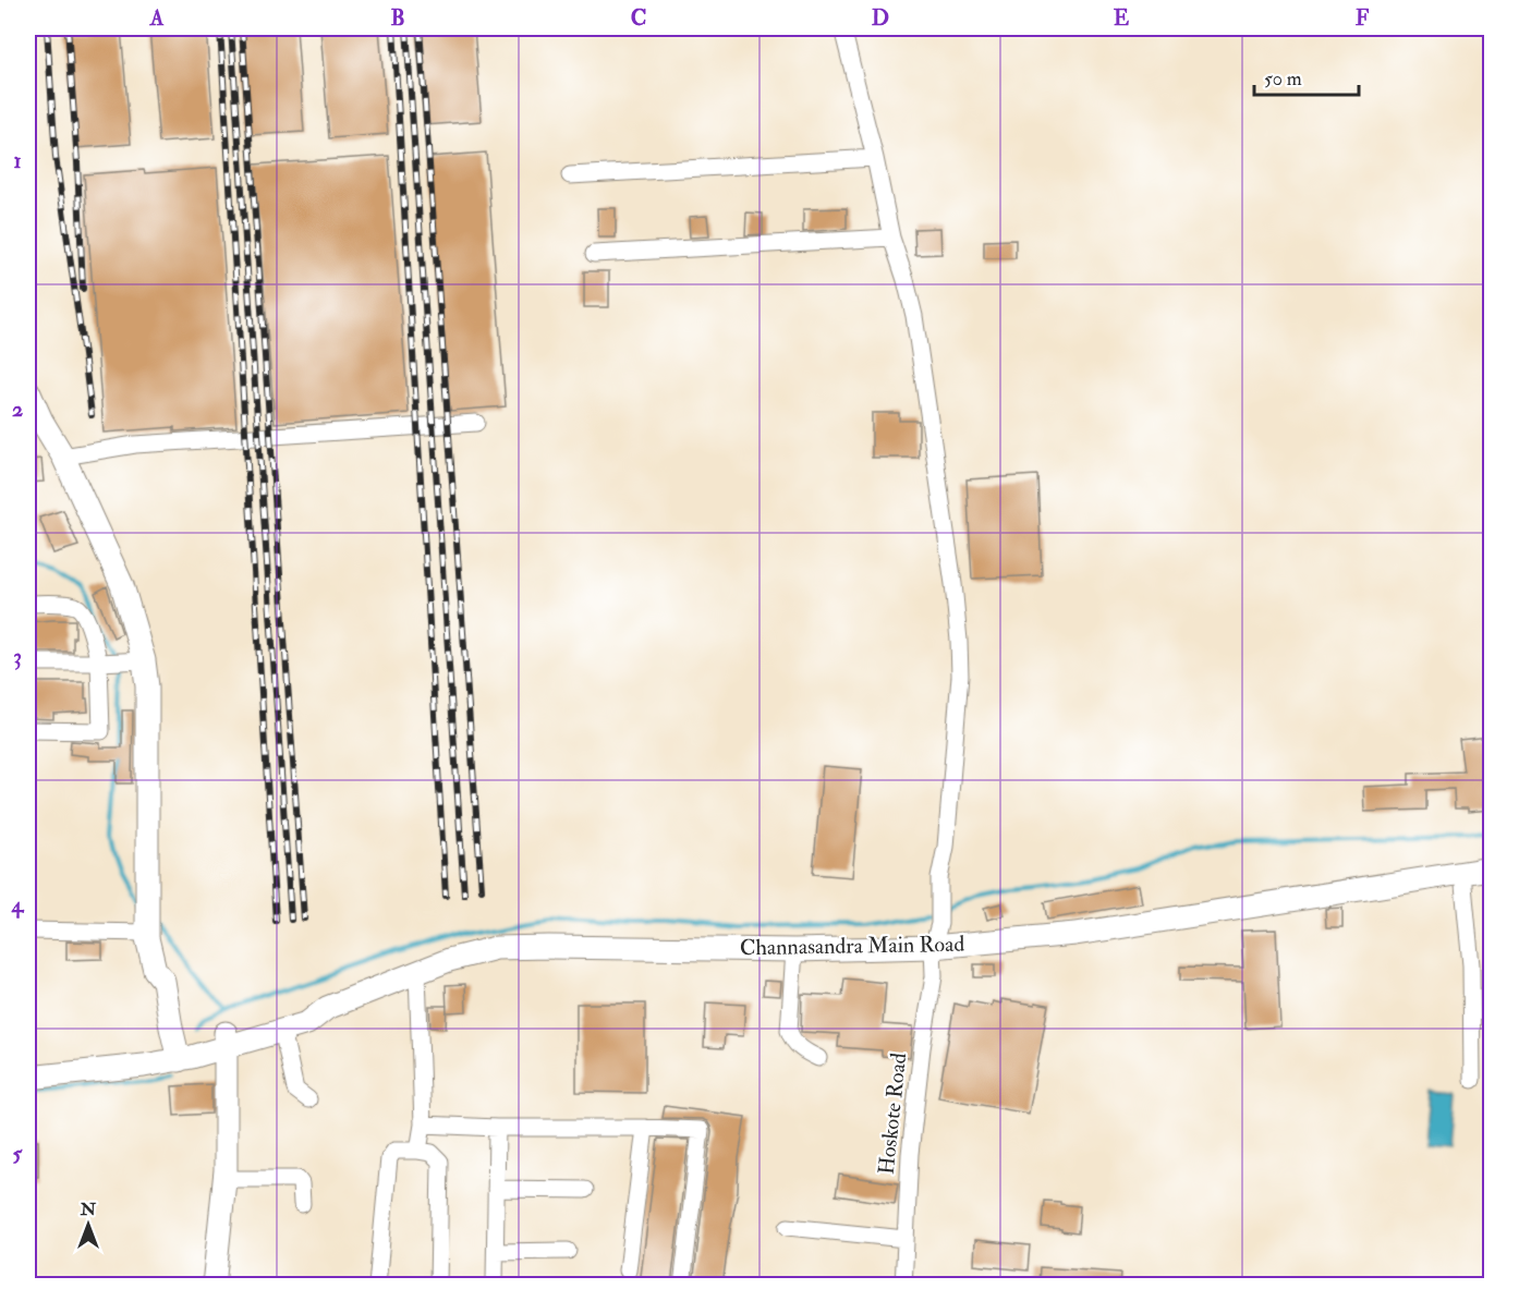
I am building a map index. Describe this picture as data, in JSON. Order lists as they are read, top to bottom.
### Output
{
  "streets": {
    "main road": ["Channasandra Main Road"],
    "street": ["Hoskote Road"]
  },
  "crossings": [
    ["Channasandra Main Road", "Hoskote Road"]
  ],
  "scale_bar": "50 m",
  "north": "top",
  "grid": {
    "columns": [
      "A",
      "B",
      "C",
      "D",
      "E",
      "F"
    ],
    "rows": [
      "1",
      "2",
      "3",
      "4",
      "5"
    ]
  }
}
